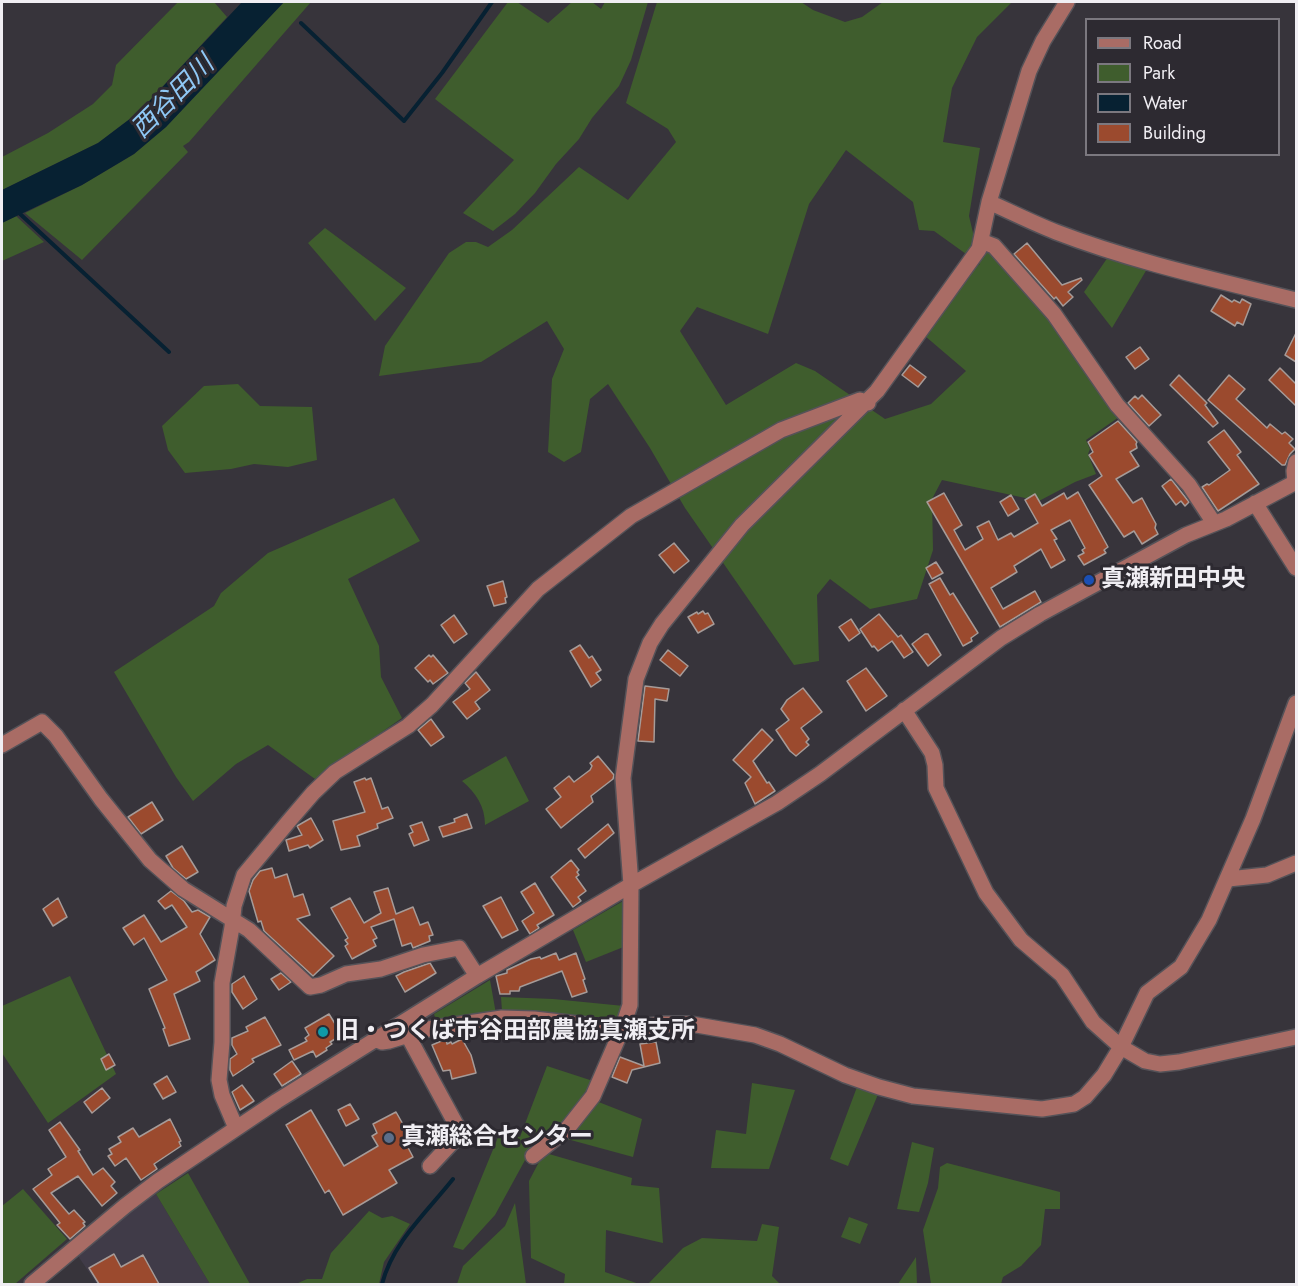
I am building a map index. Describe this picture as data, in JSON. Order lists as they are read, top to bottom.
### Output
{
  "water": ["西谷田川"],
  "places": ["真瀬新田中央", "旧・つくば市谷田部農協真瀬支所", "真瀬総合センター"],
  "legend": [
    "Road",
    "Park",
    "Water",
    "Building"
  ]
}
